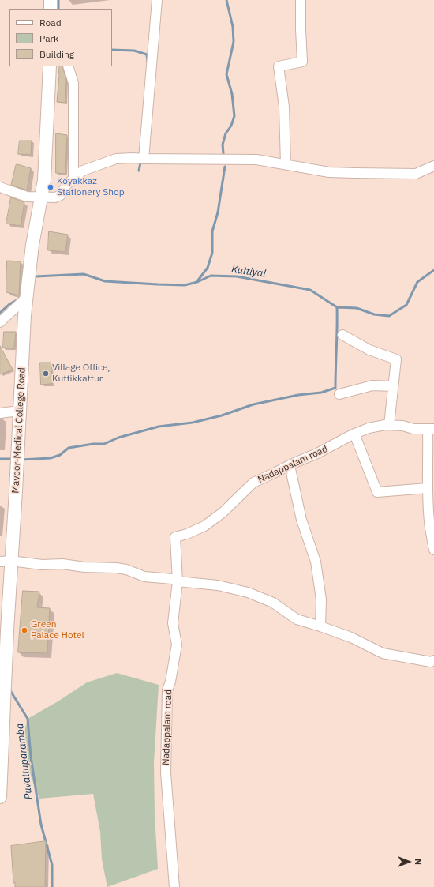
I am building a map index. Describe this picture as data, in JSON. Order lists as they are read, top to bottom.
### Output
{
  "streets": {
    "main road": ["Mavoor-Medical College Road"],
    "street": ["Nadappalam road"]
  },
  "water": ["Kuttiyal", "Puvattuparamba"],
  "places": ["Koyakkaz Stationery Shop", "Village Office, Kuttikkattur", "Green Palace Hotel"],
  "legend": ["Road", "Park", "Building"],
  "north": "right"
}
